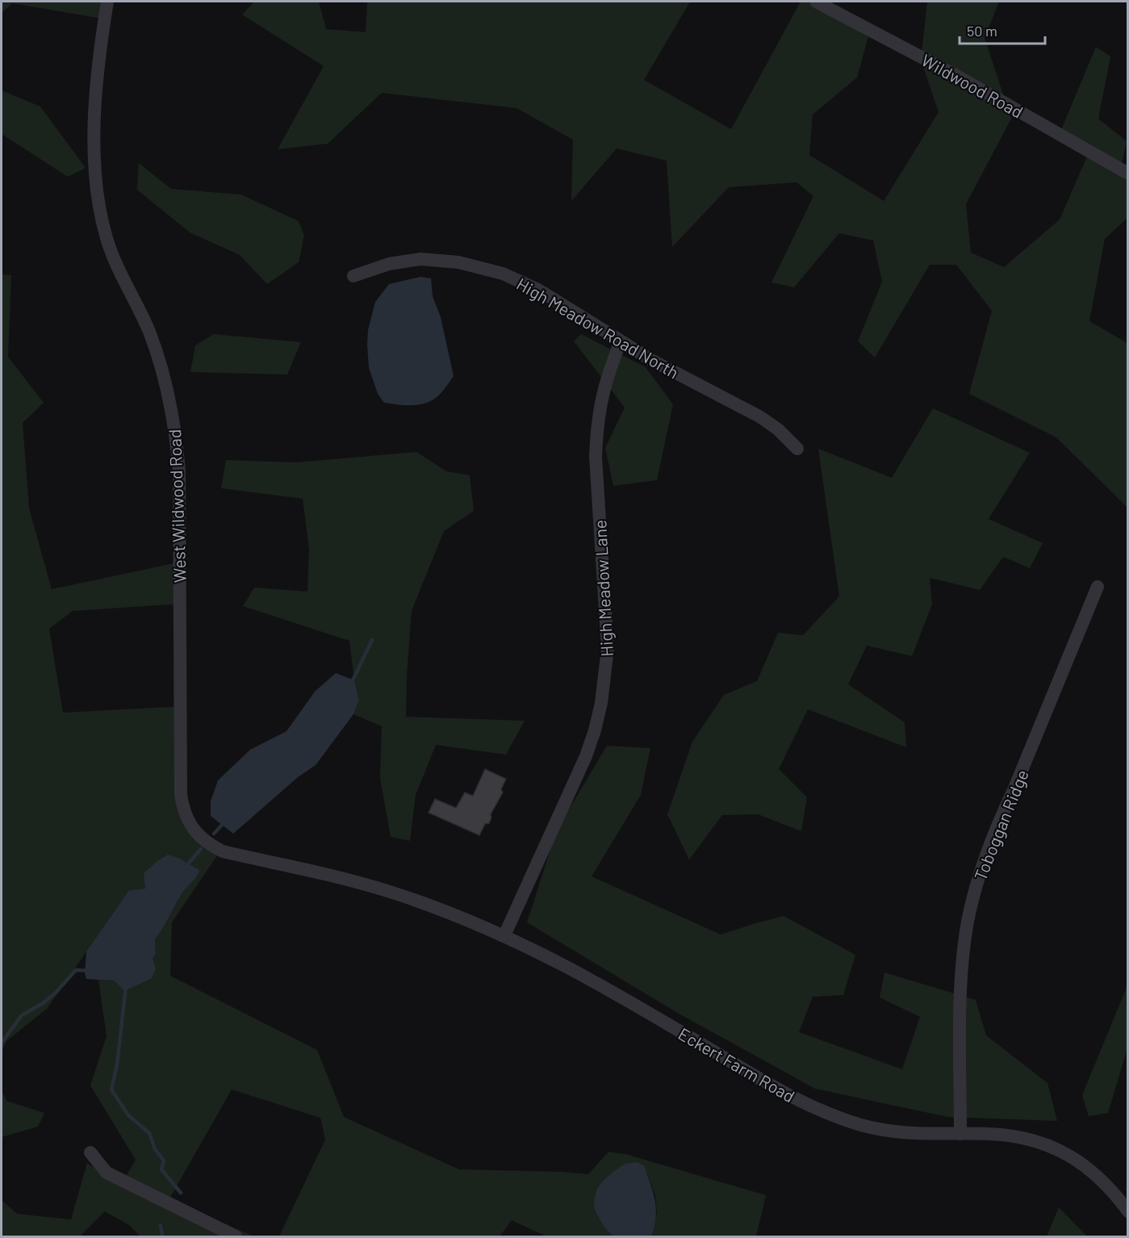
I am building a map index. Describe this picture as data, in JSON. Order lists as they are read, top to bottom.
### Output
{
  "streets": {
    "street": [
      "Wildwood Road",
      "High Meadow Road North",
      "West Wildwood Road",
      "High Meadow Lane",
      "Toboggan Ridge",
      "Eckert Farm Road"
    ]
  },
  "crossings": [
    ["High Meadow Road North", "High Meadow Lane"],
    ["West Wildwood Road", "Eckert Farm Road"],
    ["High Meadow Lane", "Eckert Farm Road"],
    ["Toboggan Ridge", "Eckert Farm Road"]
  ],
  "scale_bar": "50 m"
}
